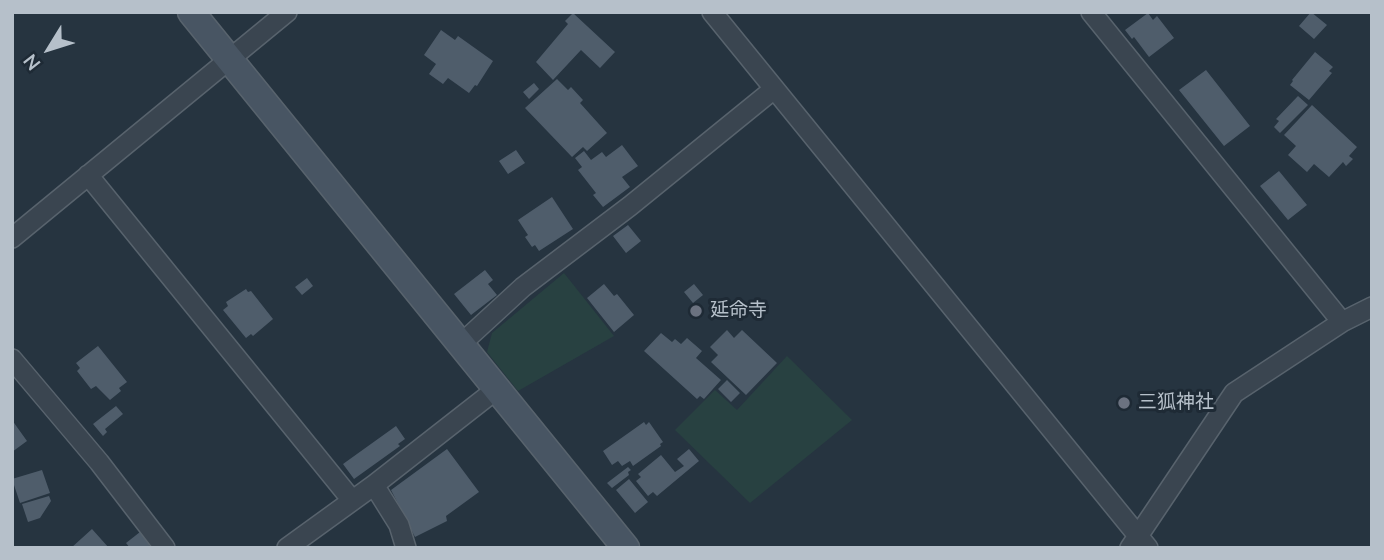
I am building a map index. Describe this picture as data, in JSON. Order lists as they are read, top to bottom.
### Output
{
  "places": ["延命寺", "三狐神社"],
  "north": "bottom left"
}
